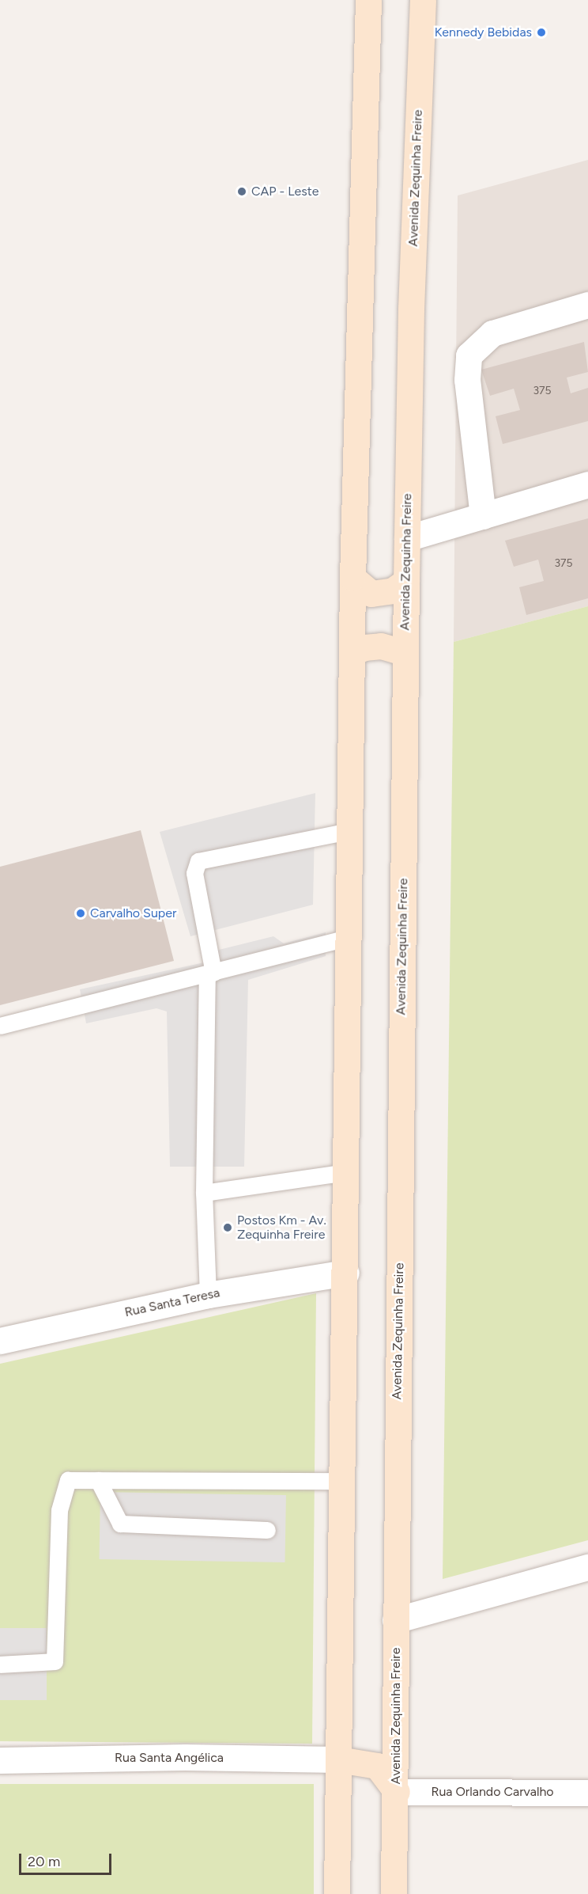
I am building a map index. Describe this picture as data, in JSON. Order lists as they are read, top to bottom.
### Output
{
  "streets": {
    "main road": ["Avenida Zequinha Freire"],
    "street": ["Rua Santa Teresa", "Rua Santa Angélica", "Rua Orlando Carvalho"]
  },
  "crossings": [
    ["Avenida Zequinha Freire", "Rua Orlando Carvalho"]
  ],
  "places": [
    "Kennedy Bebidas",
    "CAP - Leste",
    "Carvalho Super",
    "Postos Km - Av. Zequinha Freire"
  ],
  "house_numbers": ["375", "375"],
  "scale_bar": "20 m"
}
